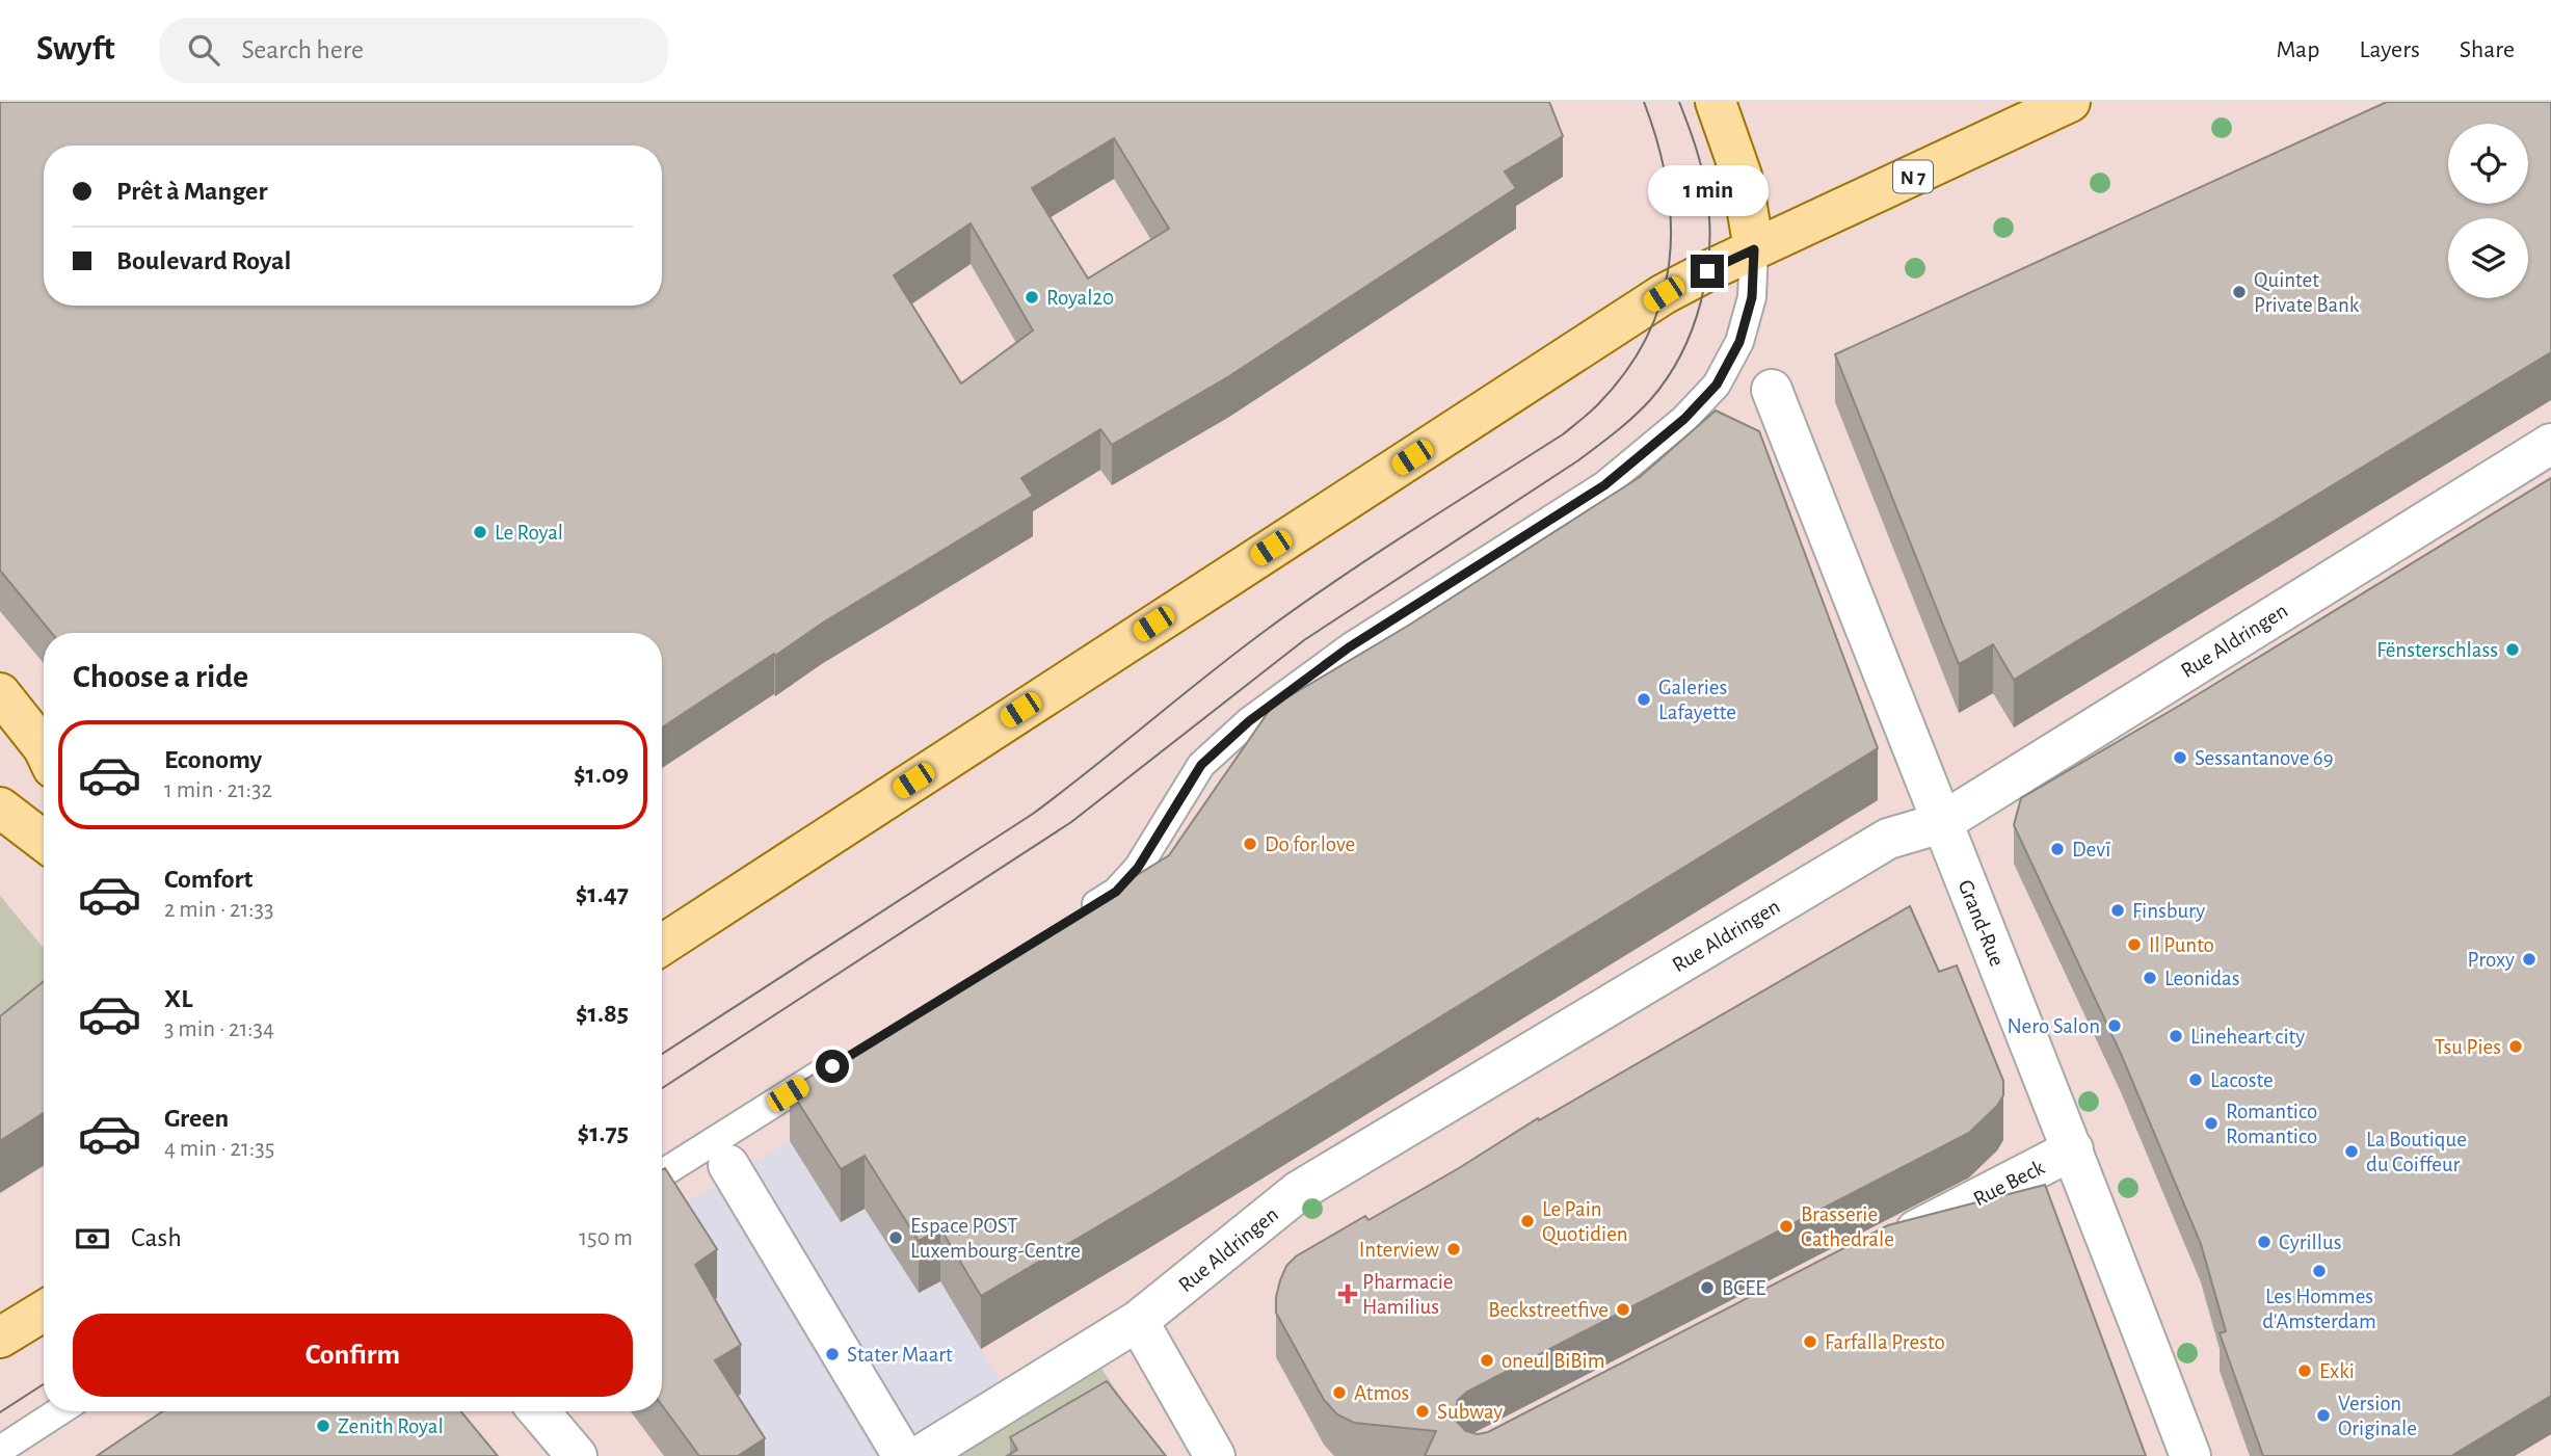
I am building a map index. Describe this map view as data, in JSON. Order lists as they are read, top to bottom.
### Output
{
  "streets": {
    "main road": ["N 7"],
    "street": ["Rue Aldringen", "Grand-Rue", "Rue Beck"]
  },
  "crossings": [
    ["Rue Aldringen", "Grand-Rue"],
    ["Grand-Rue", "Rue Beck"]
  ],
  "places": {
    "other": [
      "Quintet Private Bank",
      "Royal20",
      "Le Royal",
      "Fënsterschlass",
      "Galeries Lafayette",
      "Sessantanove 69",
      "Do for love",
      "Devï",
      "Finsbury",
      "Il Punto",
      "Proxy",
      "Leonidas",
      "Nero Salon",
      "Lineheart city",
      "Tsu Pies",
      "Lacoste",
      "Romantico Romantico",
      "La Boutique du Coiffeur",
      "Le Pain Quotidien",
      "Brasserie Cathedrale",
      "Espace POST Luxembourg-Centre",
      "Cyrillus",
      "Interview",
      "Les Hommes d'Amsterdam",
      "BCEE",
      "Beckstreetfive",
      "Farfalla Presto",
      "Stater Maart",
      "oneul BiBim",
      "Exki",
      "Atmos",
      "Subway",
      "Version Originale",
      "Zenith Royal"
    ],
    "health": ["Pharmacie Hamilius"]
  },
  "page": {
    "header": "Swyft",
    "search": "Search here",
    "nav": ["Map", "Layers", "Share"],
    "banner": ["Prêt à Manger", "Boulevard Royal"],
    "bubble": "1 min",
    "heading": "Choose a ride",
    "list": [
      {
        "name": "Economy",
        "note": "1 min · 21:32",
        "value": "$1.09"
      },
      {
        "name": "Comfort",
        "note": "2 min · 21:33",
        "value": "$1.47"
      },
      {
        "name": "XL",
        "note": "3 min · 21:34",
        "value": "$1.85"
      },
      {
        "name": "Green",
        "note": "4 min · 21:35",
        "value": "$1.75"
      }
    ],
    "pay": ["Cash", "150 m"],
    "buttons": "Confirm"
  }
}
